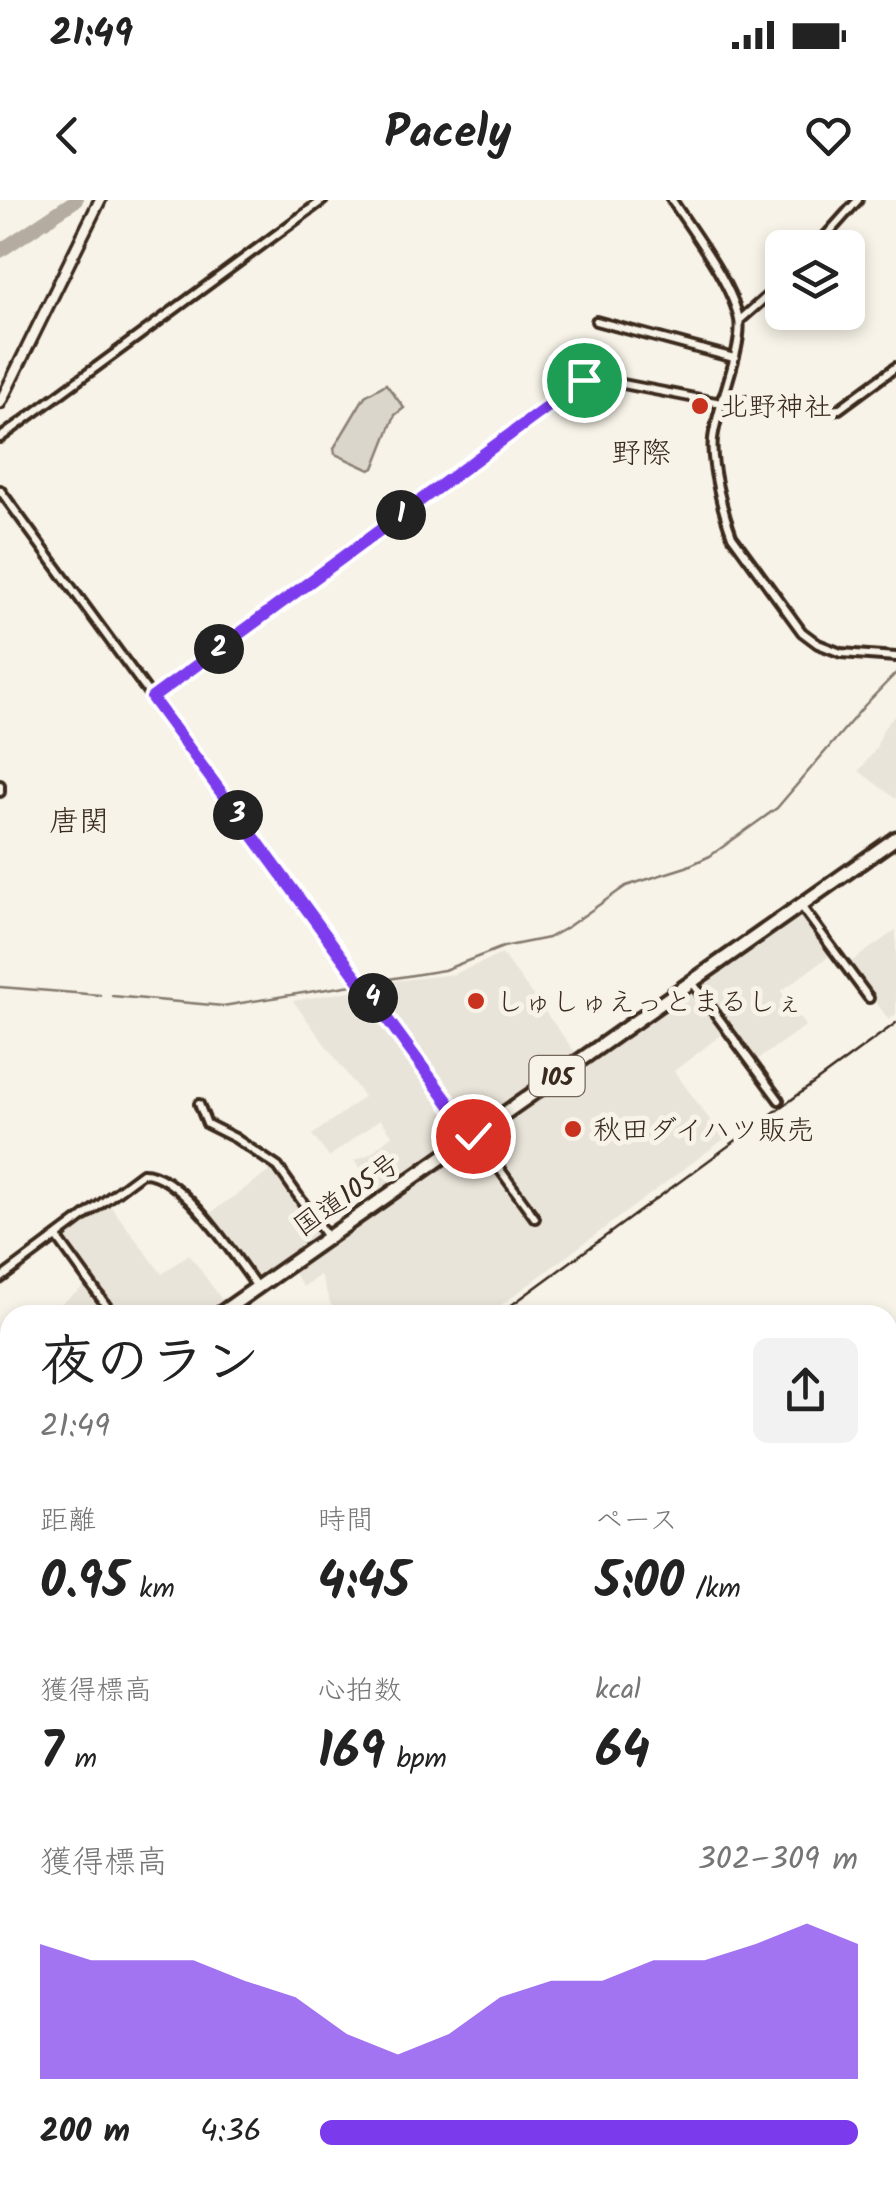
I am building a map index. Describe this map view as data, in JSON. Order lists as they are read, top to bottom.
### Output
{
  "streets": {
    "highway": ["105", "国道105号"]
  },
  "districts": ["野際", "唐関"],
  "places": ["北野神社", "しゅしゅえっとまるしぇ", "秋田ダイハツ販売"],
  "page": {
    "status": "21:49",
    "header": "Pacely",
    "pins": [
      "1",
      "2",
      "3",
      "4"
    ],
    "heading": ["夜のラン", "21:49"],
    "stats": [
      ["距離", "0.95 km"],
      ["時間", "4:45"],
      ["ペース", "5:00 /km"],
      ["獲得標高", "7 m"],
      ["心拍数", "169 bpm"],
      ["kcal", "64"]
    ],
    "chart": ["獲得標高", "302–309 m"],
    "list": [
      {
        "name": "200 m",
        "note": "4:36"
      }
    ]
  }
}
